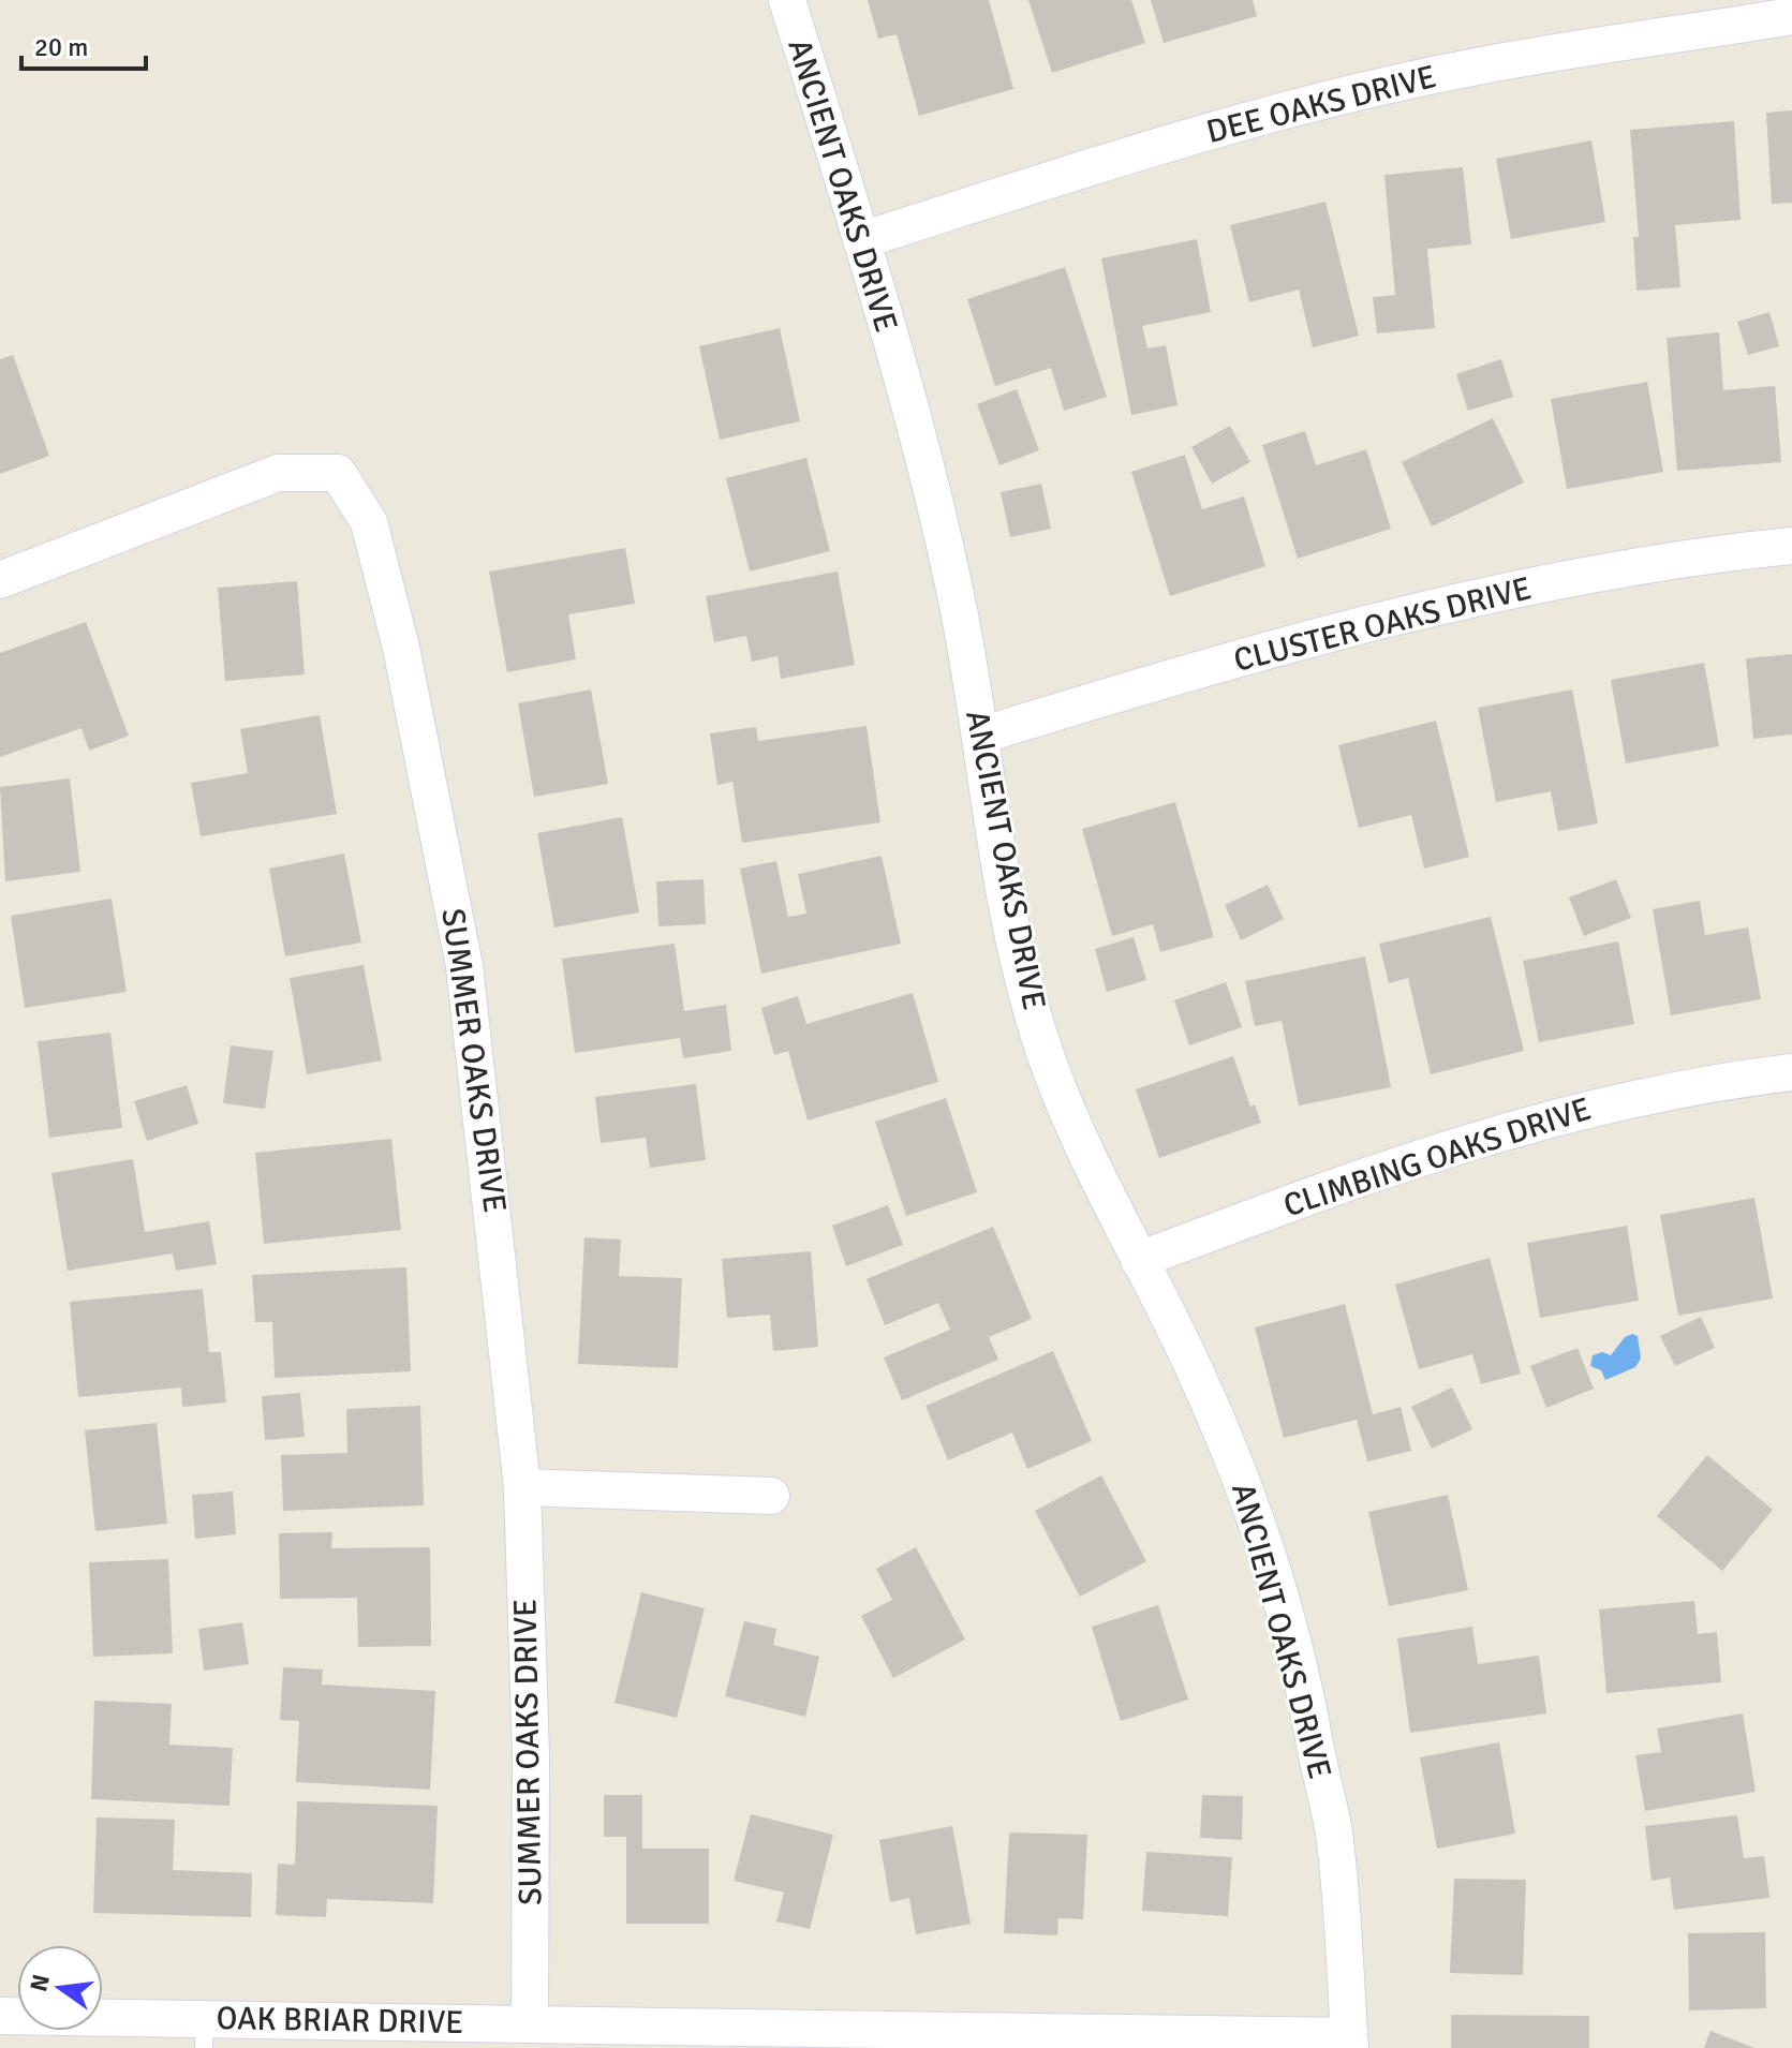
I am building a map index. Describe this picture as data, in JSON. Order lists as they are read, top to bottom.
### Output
{
  "streets": {
    "street": [
      "DEE OAKS DRIVE",
      "ANCIENT OAKS DRIVE",
      "CLUSTER OAKS DRIVE",
      "SUMMER OAKS DRIVE",
      "CLIMBING OAKS DRIVE",
      "OAK BRIAR DRIVE"
    ]
  },
  "crossings": [
    ["DEE OAKS DRIVE", "ANCIENT OAKS DRIVE"],
    ["ANCIENT OAKS DRIVE", "CLUSTER OAKS DRIVE"],
    ["ANCIENT OAKS DRIVE", "CLIMBING OAKS DRIVE"],
    ["ANCIENT OAKS DRIVE", "OAK BRIAR DRIVE"],
    ["SUMMER OAKS DRIVE", "OAK BRIAR DRIVE"]
  ],
  "scale_bar": "20 m",
  "north": "left"
}
